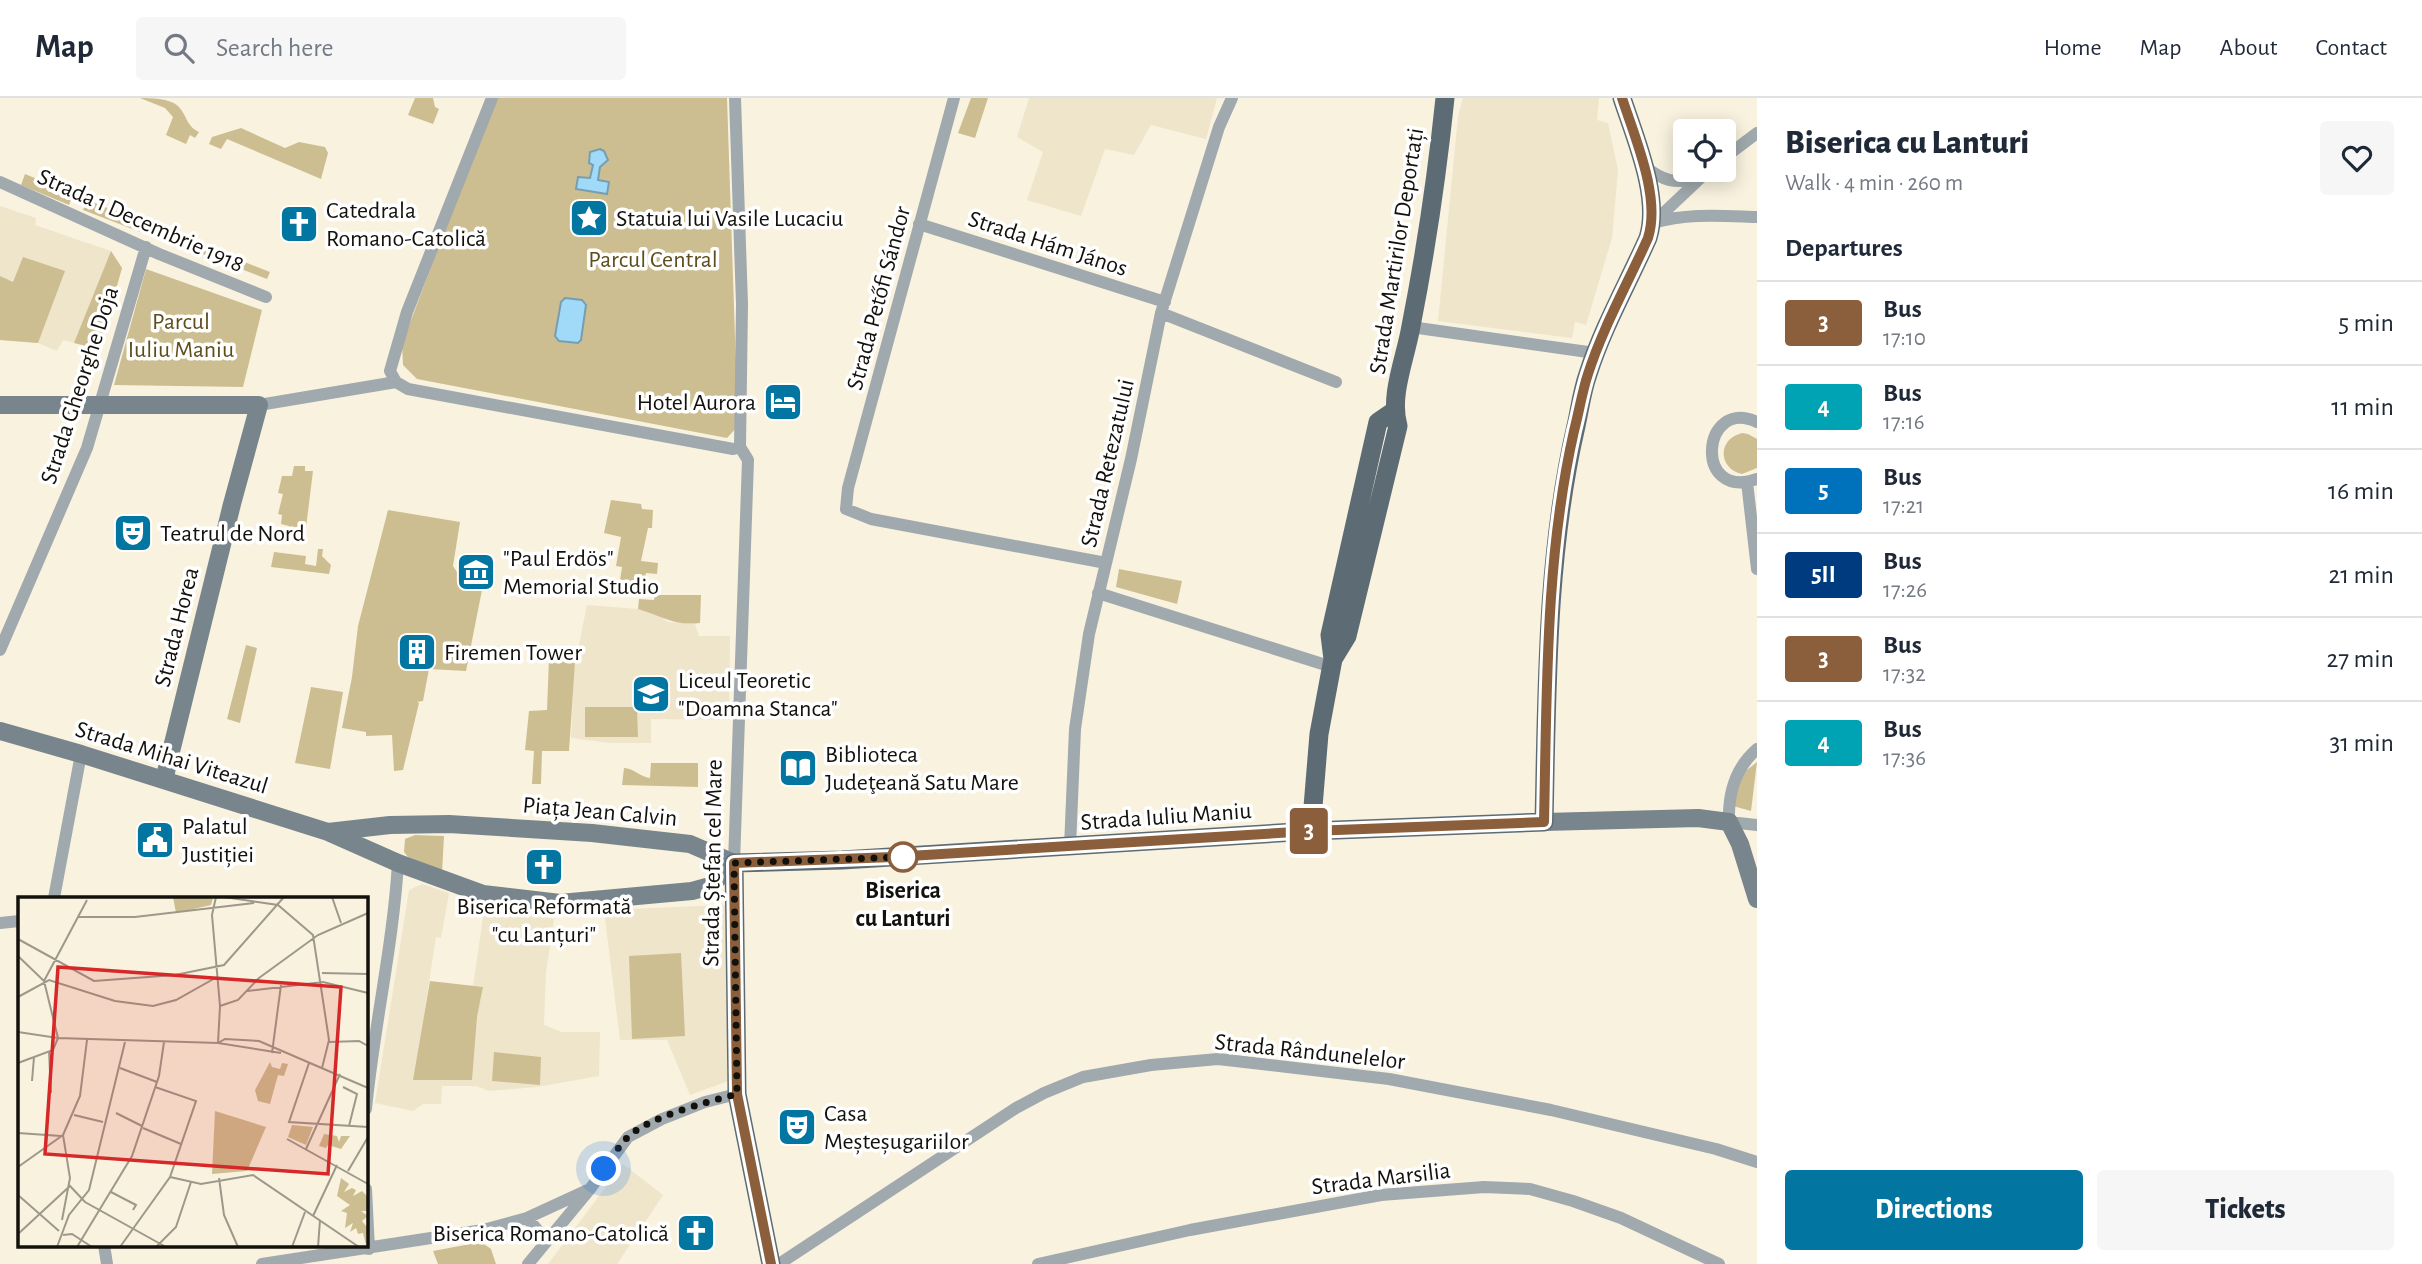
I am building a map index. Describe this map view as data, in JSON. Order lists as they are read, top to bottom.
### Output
{
  "streets": {
    "main road": ["Strada Martirilor Deportați", "Strada Iuliu Maniu", "Strada Ștefan cel Mare"],
    "street": [
      "Strada 1 Decembrie 1918",
      "Strada Hám János",
      "Strada Petőfi Sándor",
      "Strada Gheorghe Doja",
      "Strada Retezatului",
      "Strada Horea",
      "Strada Mihai Viteazul",
      "Piața Jean Calvin",
      "Strada Rândunelelor",
      "Strada Marsilia"
    ]
  },
  "crossings": [
    ["Strada 1 Decembrie 1918", "Strada Gheorghe Doja"],
    ["Strada Hám János", "Strada Petőfi Sándor"],
    ["Strada Hám János", "Strada Retezatului"],
    ["Strada Martirilor Deportați", "Strada Iuliu Maniu"],
    ["Strada Petőfi Sándor", "Strada Retezatului"],
    ["Strada Retezatului", "Strada Iuliu Maniu"],
    ["Strada Horea", "Strada Mihai Viteazul"],
    ["Strada Mihai Viteazul", "Piața Jean Calvin"],
    ["Piața Jean Calvin", "Strada Iuliu Maniu"],
    ["Piața Jean Calvin", "Strada Ștefan cel Mare"],
    ["Strada Iuliu Maniu", "Strada Ștefan cel Mare"]
  ],
  "parks": ["Parcul Central", "Parcul Iuliu Maniu"],
  "places": {
    "place": ["Statuia lui Vasile Lucaciu"],
    "church": ["Catedrala Romano-Catolică", "Biserica Reformată \"cu Lanțuri\"", "Biserica Romano-Catolică"],
    "hotel": ["Hotel Aurora"],
    "theatre": ["Teatrul de Nord", "Casa Meșteșugariilor"],
    "museum": ["\"Paul Erdös\" Memorial Studio"],
    "building": ["Firemen Tower"],
    "school or university": ["Liceul Teoretic \"Doamna Stanca\""],
    "library": ["Biblioteca Judeţeană Satu Mare"],
    "public building": ["Palatul Justiției"],
    "other": ["Biserica cu Lanturi"]
  },
  "lines": ["bus line 3"],
  "page": {
    "header": "Map",
    "search": "Search here",
    "nav": [
      "Home",
      "Map",
      "About",
      "Contact"
    ],
    "on_map": "3",
    "heading": [
      ["Biserica cu Lanturi", "Walk · 4 min · 260 m"],
      "Departures"
    ],
    "list": [
      {
        "mark": "3",
        "name": "Bus",
        "note": "17:10",
        "value": "5 min"
      },
      {
        "mark": "4",
        "name": "Bus",
        "note": "17:16",
        "value": "11 min"
      },
      {
        "mark": "5",
        "name": "Bus",
        "note": "17:21",
        "value": "16 min"
      },
      {
        "mark": "5II",
        "name": "Bus",
        "note": "17:26",
        "value": "21 min"
      },
      {
        "mark": "3",
        "name": "Bus",
        "note": "17:32",
        "value": "27 min"
      },
      {
        "mark": "4",
        "name": "Bus",
        "note": "17:36",
        "value": "31 min"
      }
    ],
    "buttons": ["Directions", "Tickets"]
  }
}
